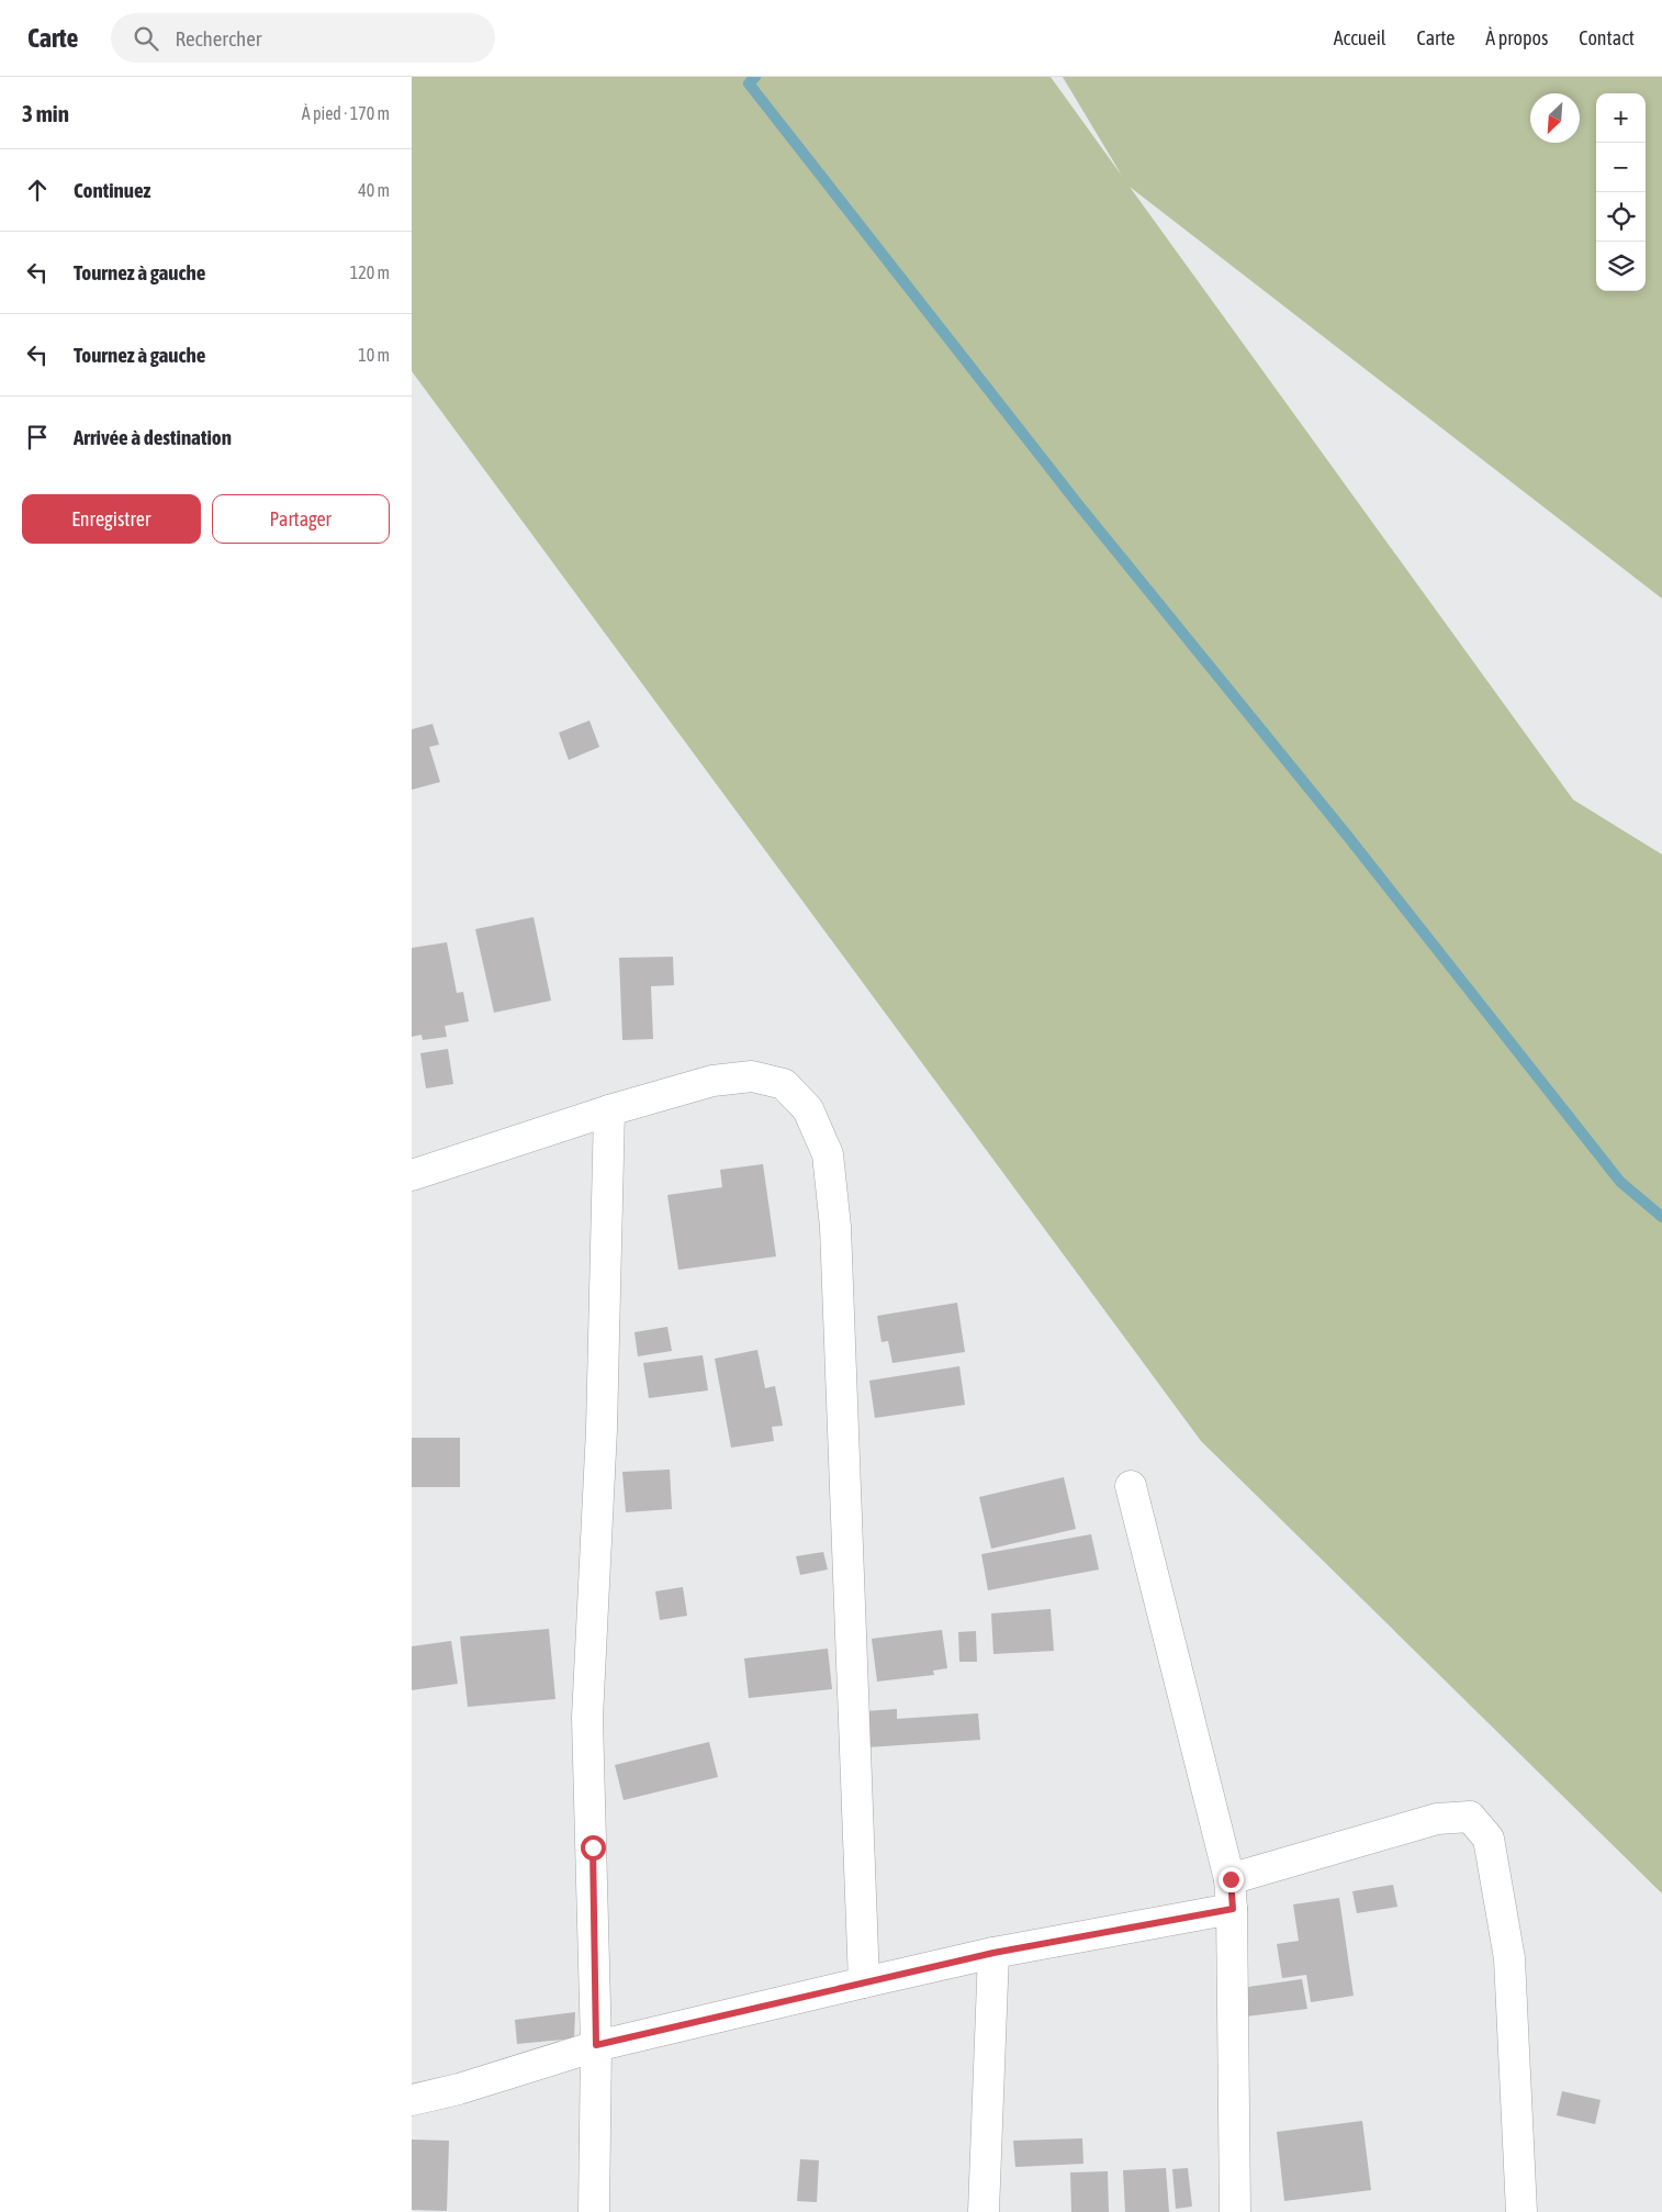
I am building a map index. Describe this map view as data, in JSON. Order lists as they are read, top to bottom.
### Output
{
  "north": "bottom left",
  "page": {
    "header": "Carte",
    "search": "Rechercher",
    "nav": [
      "Accueil",
      "Carte",
      "À propos",
      "Contact"
    ],
    "heading": ["3 min", "À pied · 170 m"],
    "map_buttons": ["+", "−"],
    "list": [
      ["Continuez", "40 m"],
      ["Tournez à gauche", "120 m"],
      ["Tournez à gauche", "10 m"],
      "Arrivée à destination"
    ],
    "buttons": ["Enregistrer", "Partager"]
  }
}
